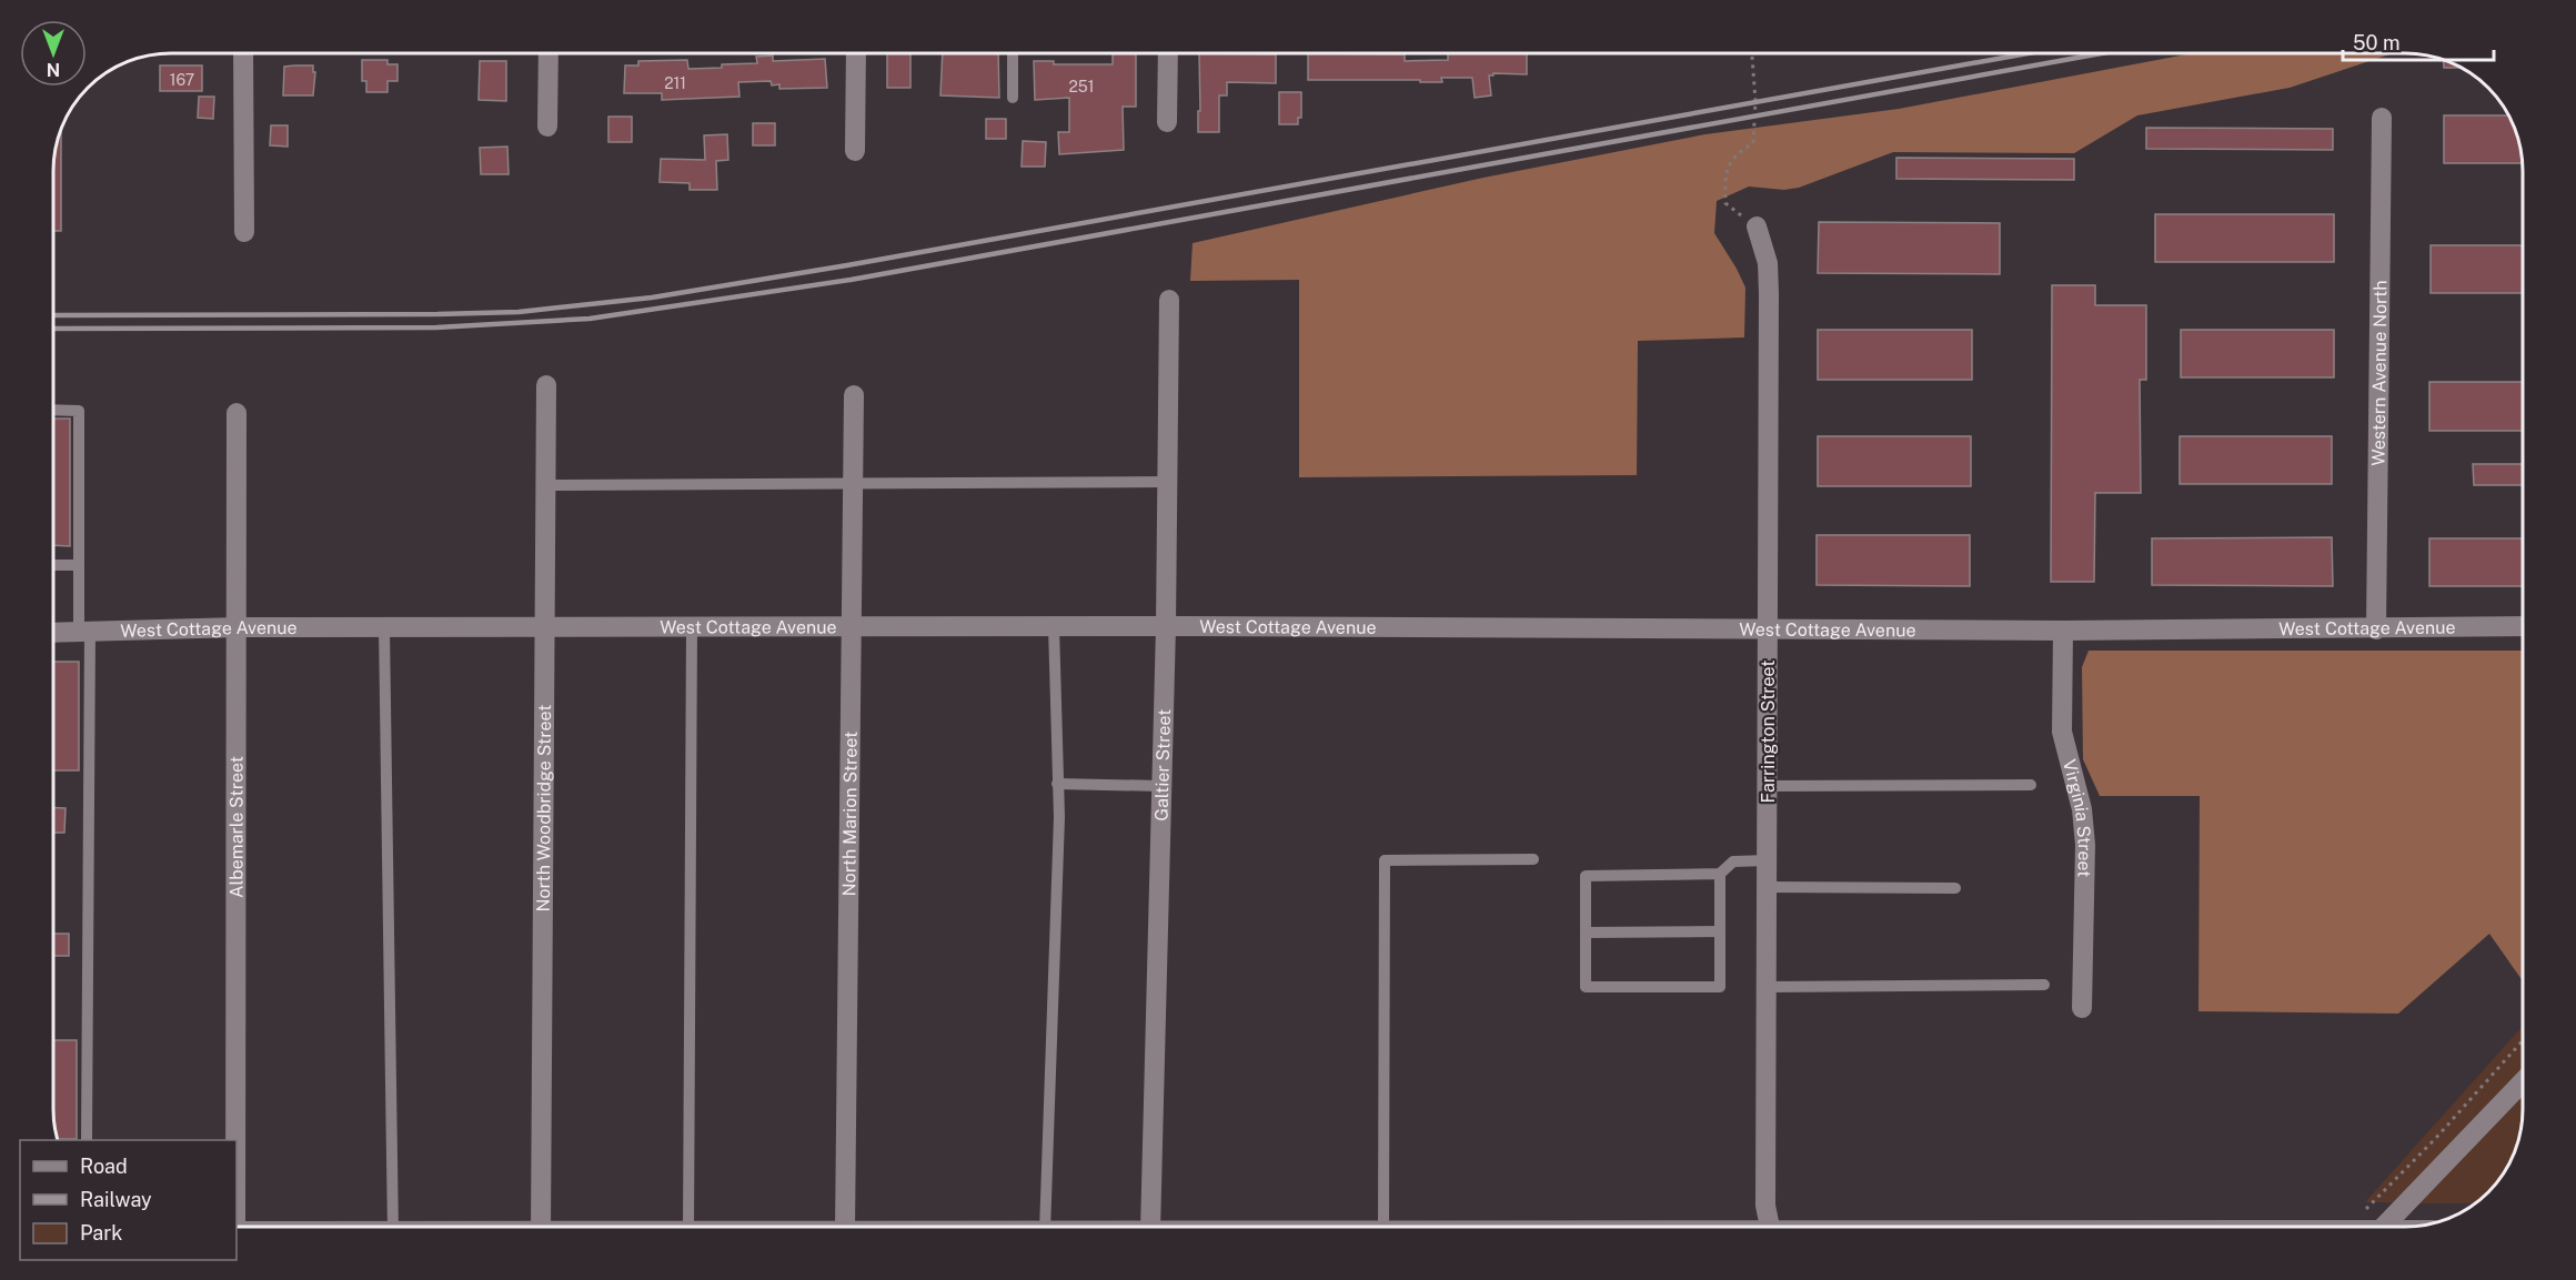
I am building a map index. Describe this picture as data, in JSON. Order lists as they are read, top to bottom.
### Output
{
  "streets": {
    "street": [
      "Western Avenue North",
      "West Cottage Avenue",
      "Farrington Street",
      "Galtier Street",
      "North Woodbridge Street",
      "North Marion Street",
      "Virginia Street",
      "Albemarle Street"
    ]
  },
  "crossings": [
    ["Western Avenue North", "West Cottage Avenue"],
    ["West Cottage Avenue", "Farrington Street"],
    ["West Cottage Avenue", "Galtier Street"],
    ["West Cottage Avenue", "North Woodbridge Street"],
    ["West Cottage Avenue", "North Marion Street"],
    ["West Cottage Avenue", "Virginia Street"],
    ["West Cottage Avenue", "Albemarle Street"]
  ],
  "house_numbers": ["167", "211", "251"],
  "legend": ["Road", "Railway", "Park"],
  "scale_bar": "50 m",
  "north": "bottom"
}
